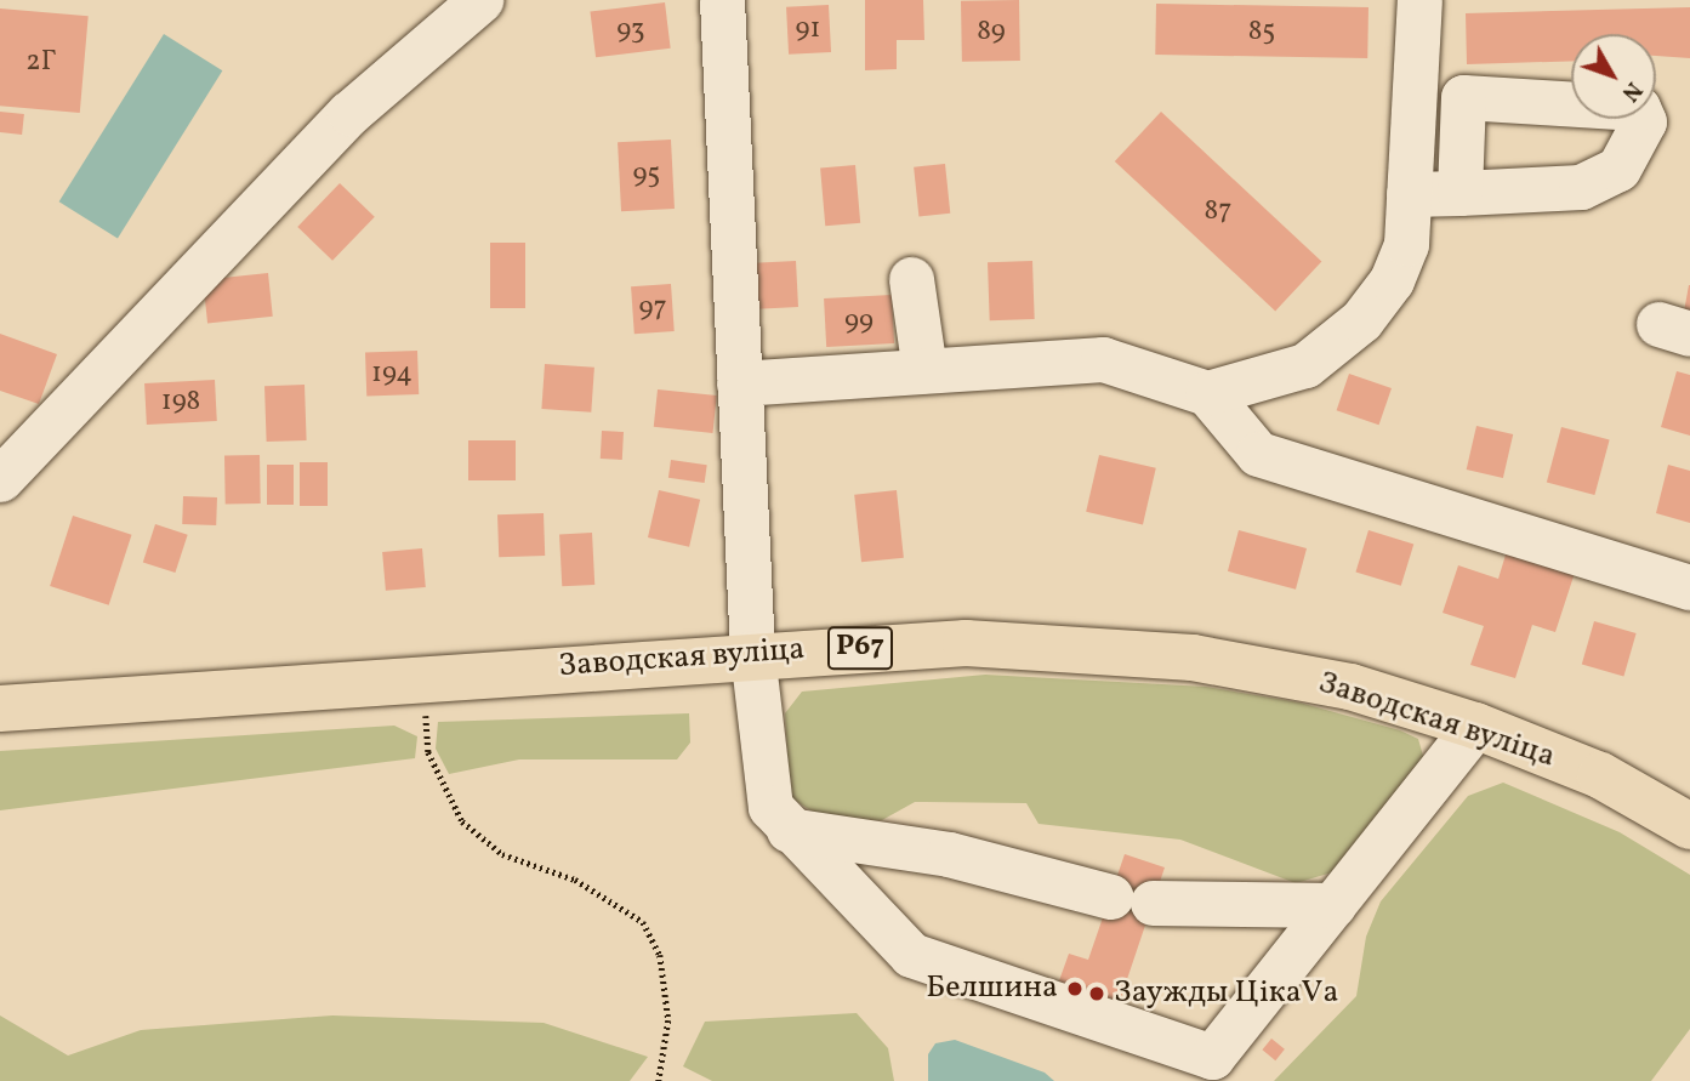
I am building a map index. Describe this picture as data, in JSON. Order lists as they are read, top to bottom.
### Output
{
  "streets": {
    "main road": ["Р67", "Заводская вуліца"]
  },
  "places": ["Белшина", "Заужды ЦікаVа"],
  "house_numbers": [
    "91",
    "93",
    "89",
    "85",
    "2Г",
    "95",
    "87",
    "97",
    "99",
    "194",
    "198"
  ],
  "north": "bottom right"
}
